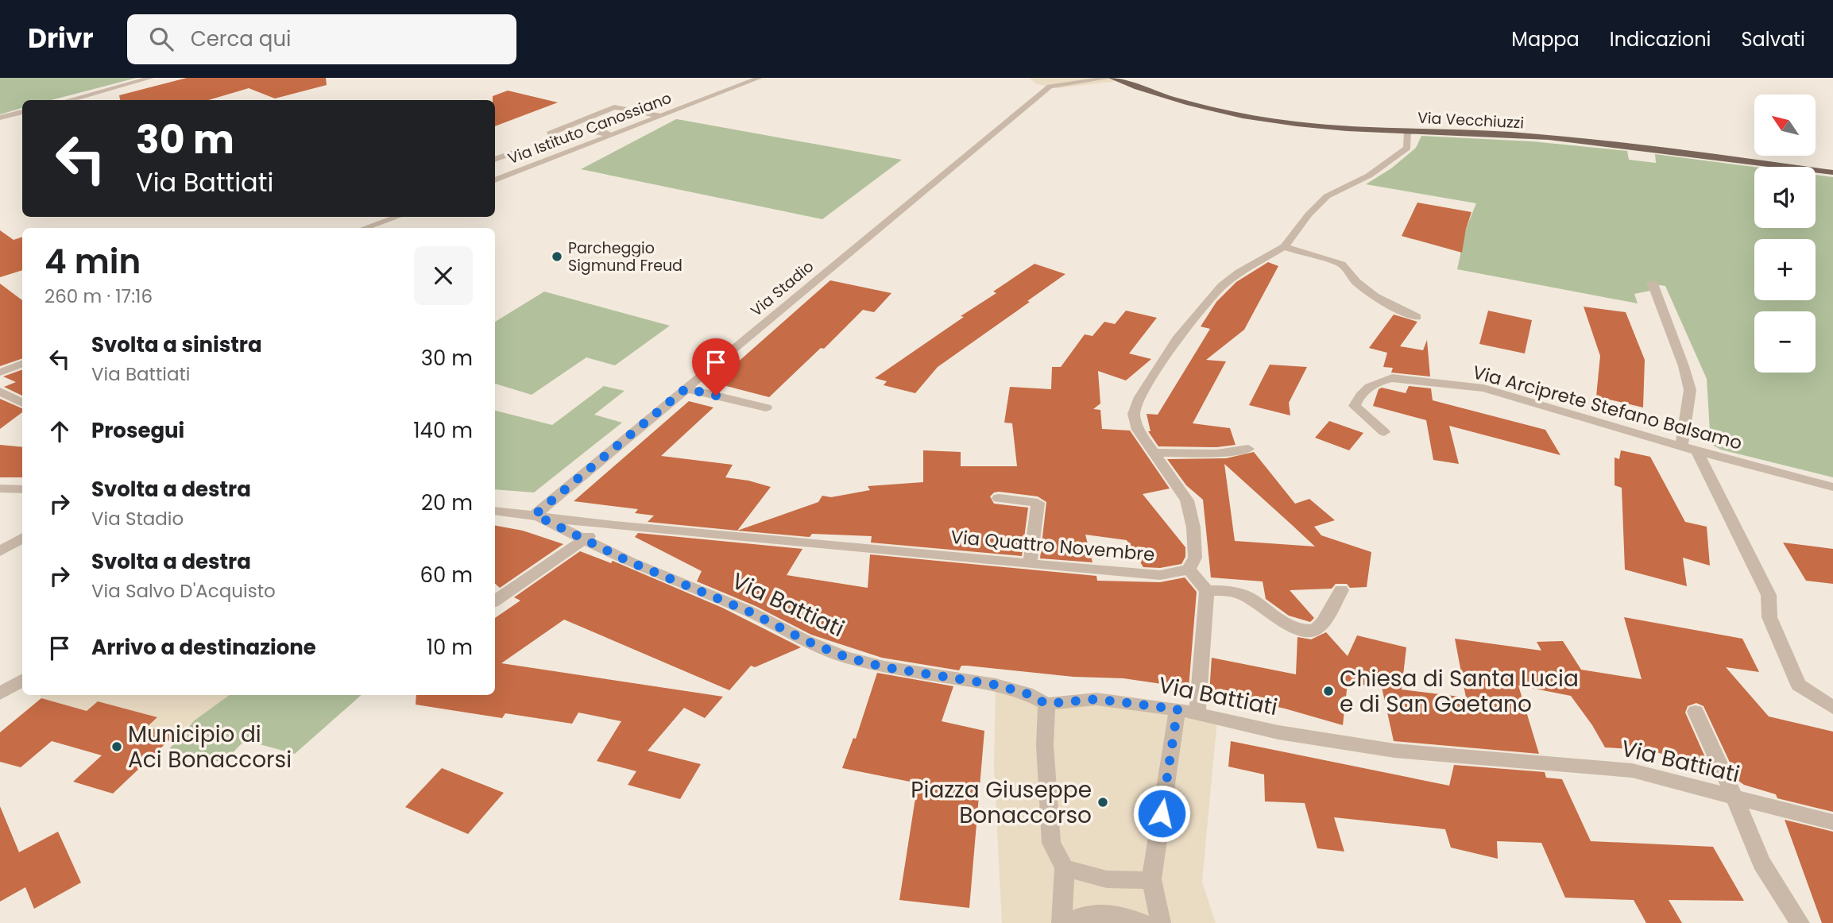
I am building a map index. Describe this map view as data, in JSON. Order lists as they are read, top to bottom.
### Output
{
  "streets": {
    "main road": ["Via Vecchiuzzi"],
    "street": [
      "Via Istituto Canossiano",
      "Via Stadio",
      "Via Arciprete Stefano Balsamo",
      "Via Quattro Novembre",
      "Via Battiati"
    ]
  },
  "crossings": [
    ["Via Stadio", "Via Quattro Novembre"],
    ["Via Stadio", "Via Battiati"],
    ["Via Quattro Novembre", "Via Battiati"]
  ],
  "places": [
    "Parcheggio Sigmund Freud",
    "Chiesa di Santa Lucia e di San Gaetano",
    "Municipio di Aci Bonaccorsi",
    "Piazza Giuseppe Bonaccorso"
  ],
  "north": "top left",
  "page": {
    "header": "Drivr",
    "search": "Cerca qui",
    "nav": ["Mappa", "Indicazioni", "Salvati"],
    "map_buttons": ["+", "−"],
    "turn": ["30 m", "Via Battiati"],
    "heading": ["4 min", "260 m · 17:16"],
    "list": [
      {
        "name": "Svolta a sinistra",
        "note": "Via Battiati",
        "value": "30 m"
      },
      {
        "name": "Prosegui",
        "value": "140 m"
      },
      {
        "name": "Svolta a destra",
        "note": "Via Stadio",
        "value": "20 m"
      },
      {
        "name": "Svolta a destra",
        "note": "Via Salvo D'Acquisto",
        "value": "60 m"
      },
      {
        "name": "Arrivo a destinazione",
        "value": "10 m"
      }
    ]
  }
}
